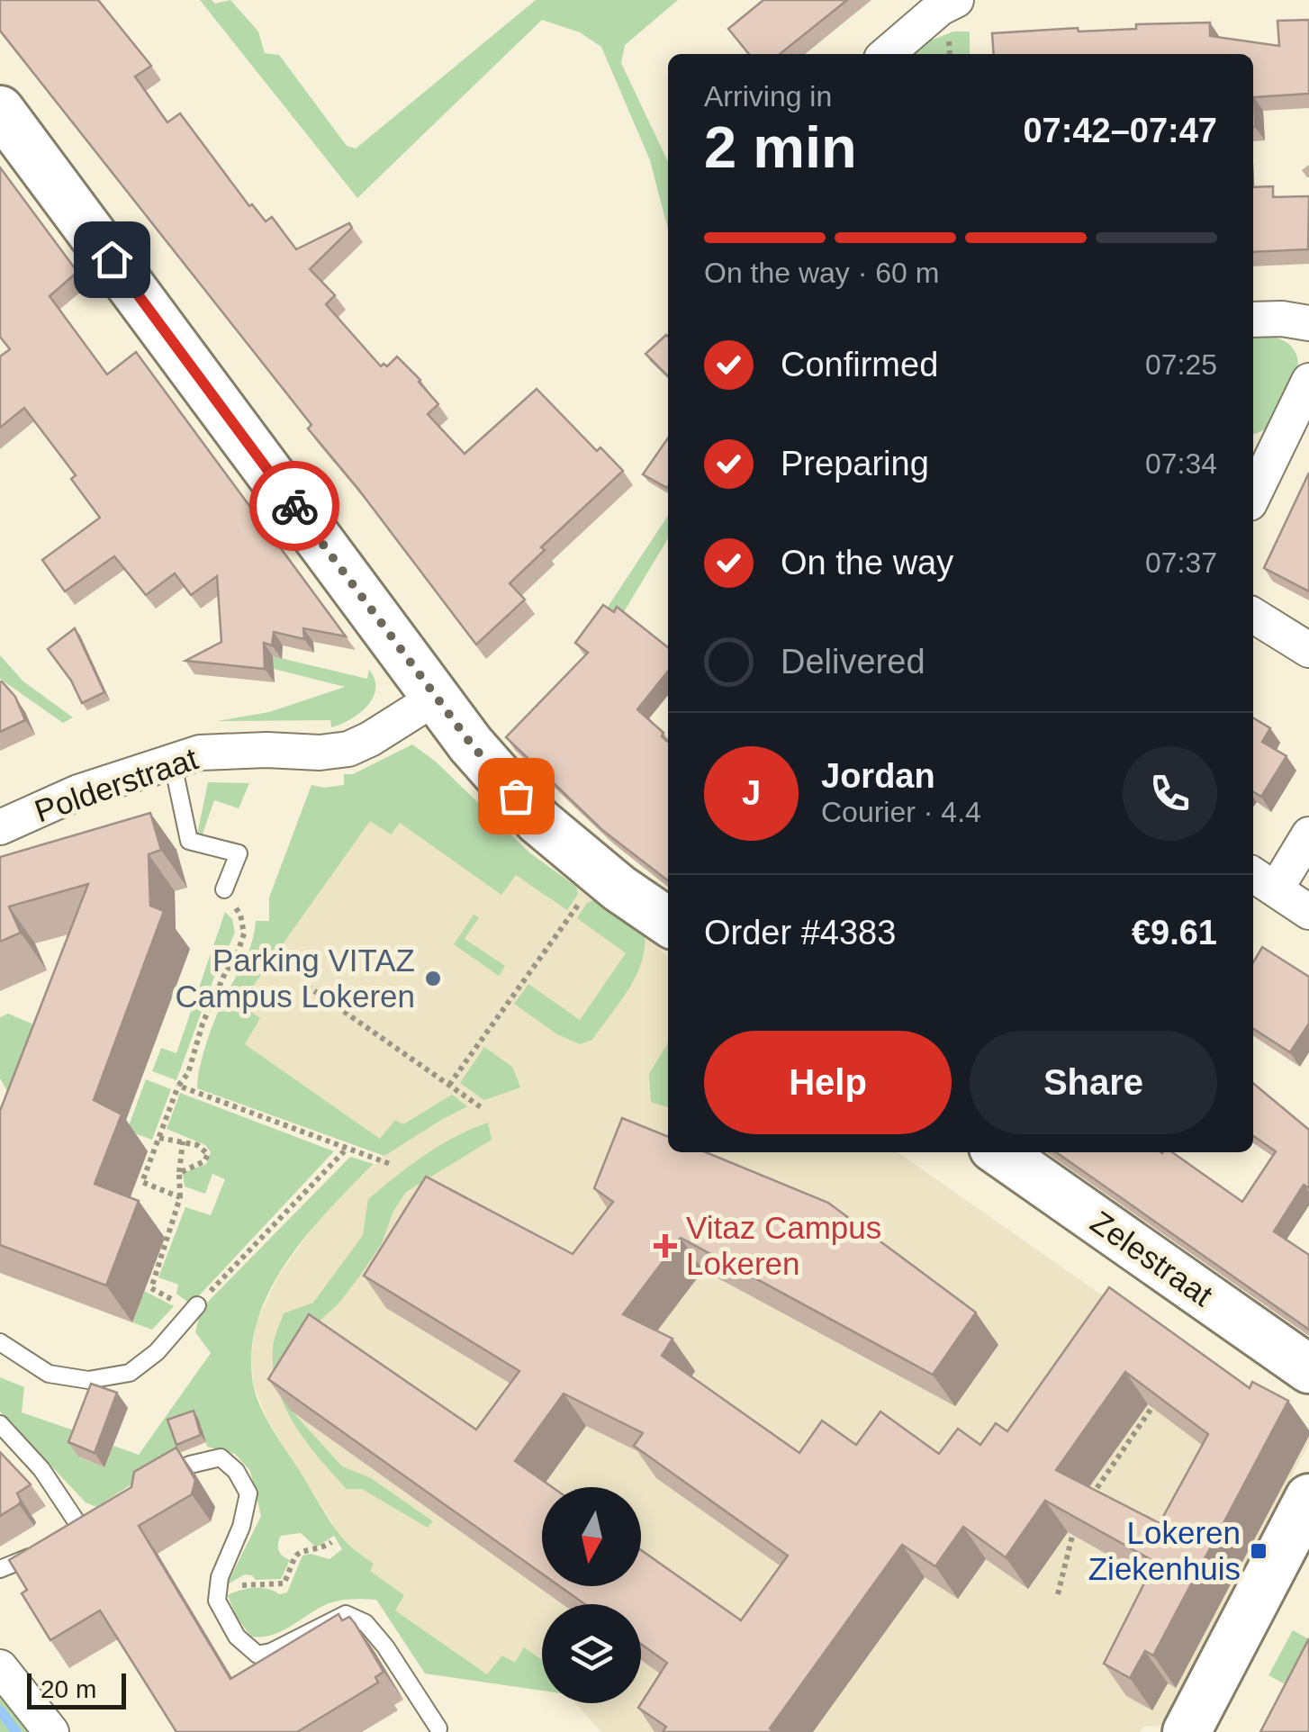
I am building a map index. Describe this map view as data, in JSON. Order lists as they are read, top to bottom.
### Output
{
  "streets": {
    "street": ["Polderstraat", "Zelestraat"]
  },
  "places": {
    "other": ["Parking VITAZ Campus Lokeren"],
    "health": ["Vitaz Campus Lokeren"],
    "transit": ["Lokeren Ziekenhuis"]
  },
  "scale_bar": "20 m",
  "north": "bottom",
  "page": {
    "heading": ["2 min", "Arriving in", "07:42–07:47"],
    "panel": [
      "Jordan",
      "Courier · 4.4",
      "Order #4383",
      "€9.61"
    ],
    "bar": "On the way · 60 m",
    "list": [
      ["Confirmed", "07:25"],
      ["Preparing", "07:34"],
      ["On the way", "07:37"],
      "Delivered"
    ],
    "round": "J",
    "buttons": ["Help", "Share"],
    "scale": "20 m"
  }
}
